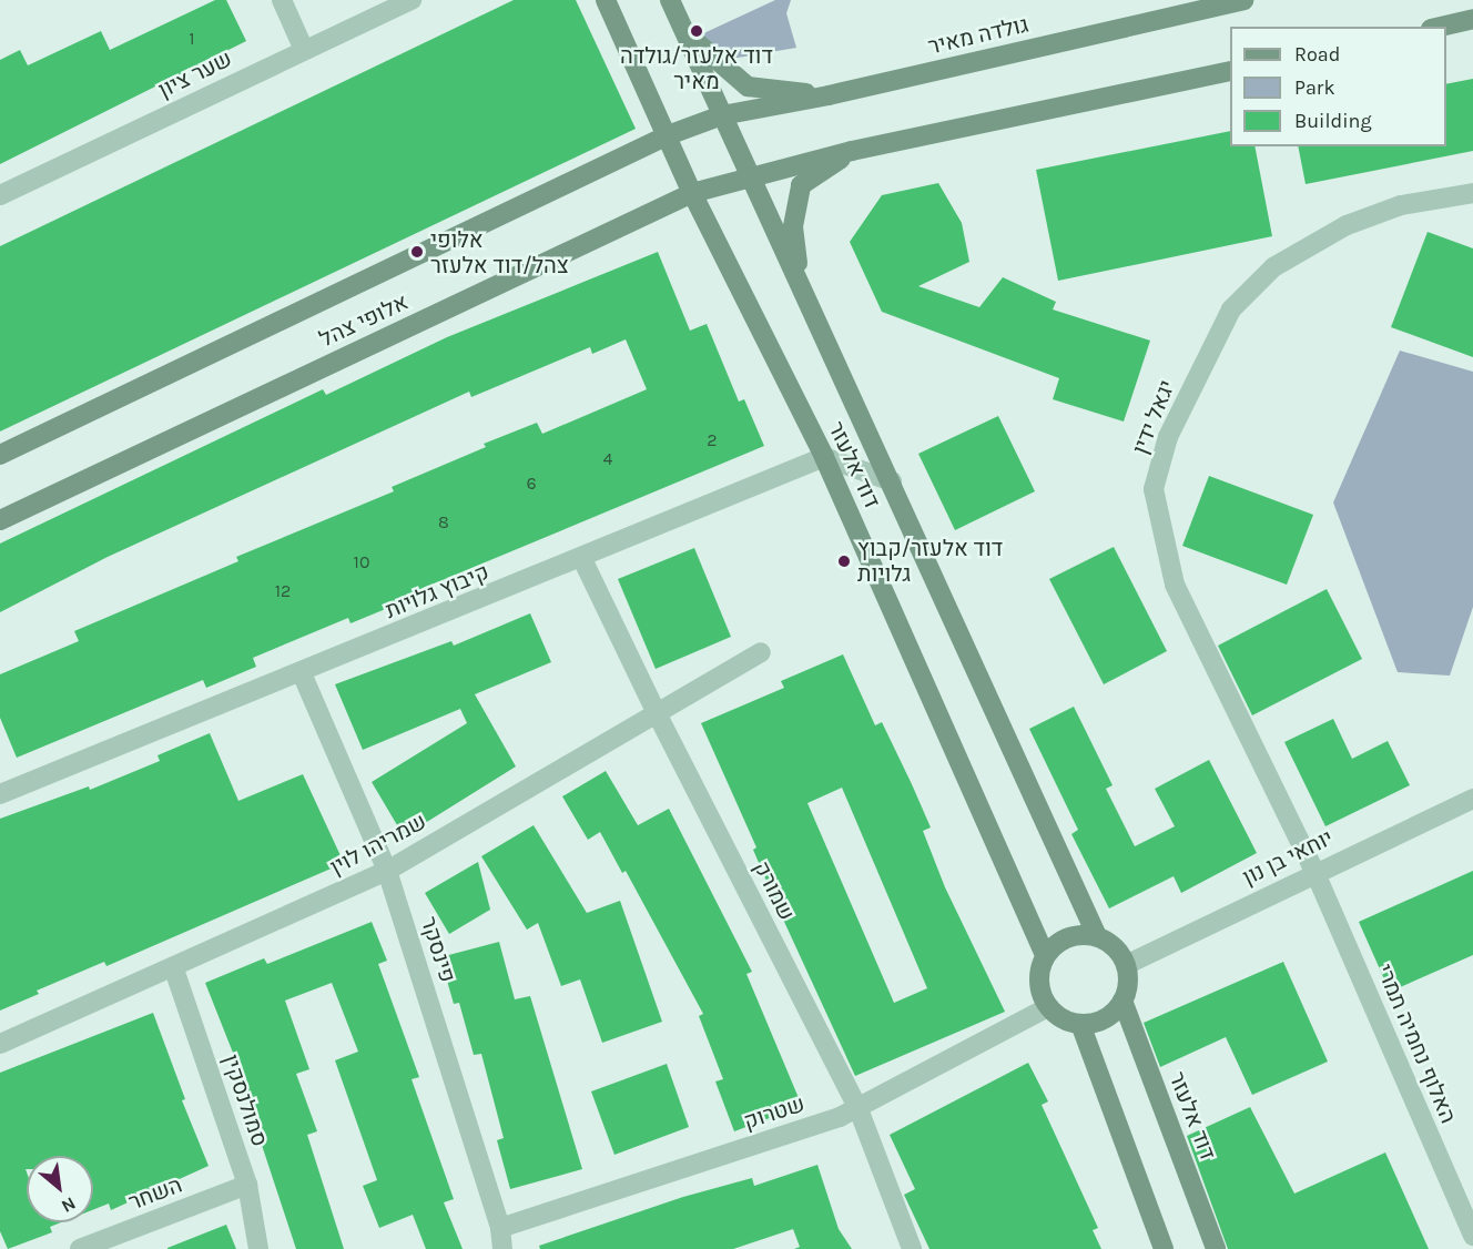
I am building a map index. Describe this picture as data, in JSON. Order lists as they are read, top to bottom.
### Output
{
  "streets": {
    "main road": ["גולדה מאיר", "אלופי צהל", "דוד אלעזר"],
    "street": [
      "שער ציון",
      "יגאל ידין",
      "קיבוץ גלויות",
      "שמריהו לוין",
      "יוחאי בן נון",
      "שמורק",
      "פינסקר",
      "האלוף נחמיה תמרי",
      "סמולנסקין",
      "שטרוק",
      "השחר"
    ]
  },
  "crossings": [
    ["גולדה מאיר", "אלופי צהל"],
    ["גולדה מאיר", "דוד אלעזר"],
    ["אלופי צהל", "דוד אלעזר"],
    ["יגאל ידין", "יוחאי בן נון"],
    ["יגאל ידין", "האלוף נחמיה תמרי"],
    ["דוד אלעזר", "קיבוץ גלויות"],
    ["דוד אלעזר", "יוחאי בן נון"],
    ["דוד אלעזר", "שטרוק"],
    ["קיבוץ גלויות", "שמורק"],
    ["קיבוץ גלויות", "פינסקר"],
    ["שמריהו לוין", "שמורק"],
    ["שמריהו לוין", "פינסקר"],
    ["שמריהו לוין", "סמולנסקין"],
    ["יוחאי בן נון", "האלוף נחמיה תמרי"],
    ["יוחאי בן נון", "שטרוק"],
    ["שמורק", "שטרוק"],
    ["פינסקר", "שטרוק"],
    ["סמולנסקין", "השחר"]
  ],
  "places": ["דוד אלעזר/גולדה מאיר", "אלופי צהל/דוד אלעזר", "דוד אלעזר/קבוץ גלויות"],
  "house_numbers": [
    "1",
    "2",
    "4",
    "6",
    "8",
    "10",
    "12"
  ],
  "legend": ["Road", "Park", "Building"],
  "north": "bottom right"
}
